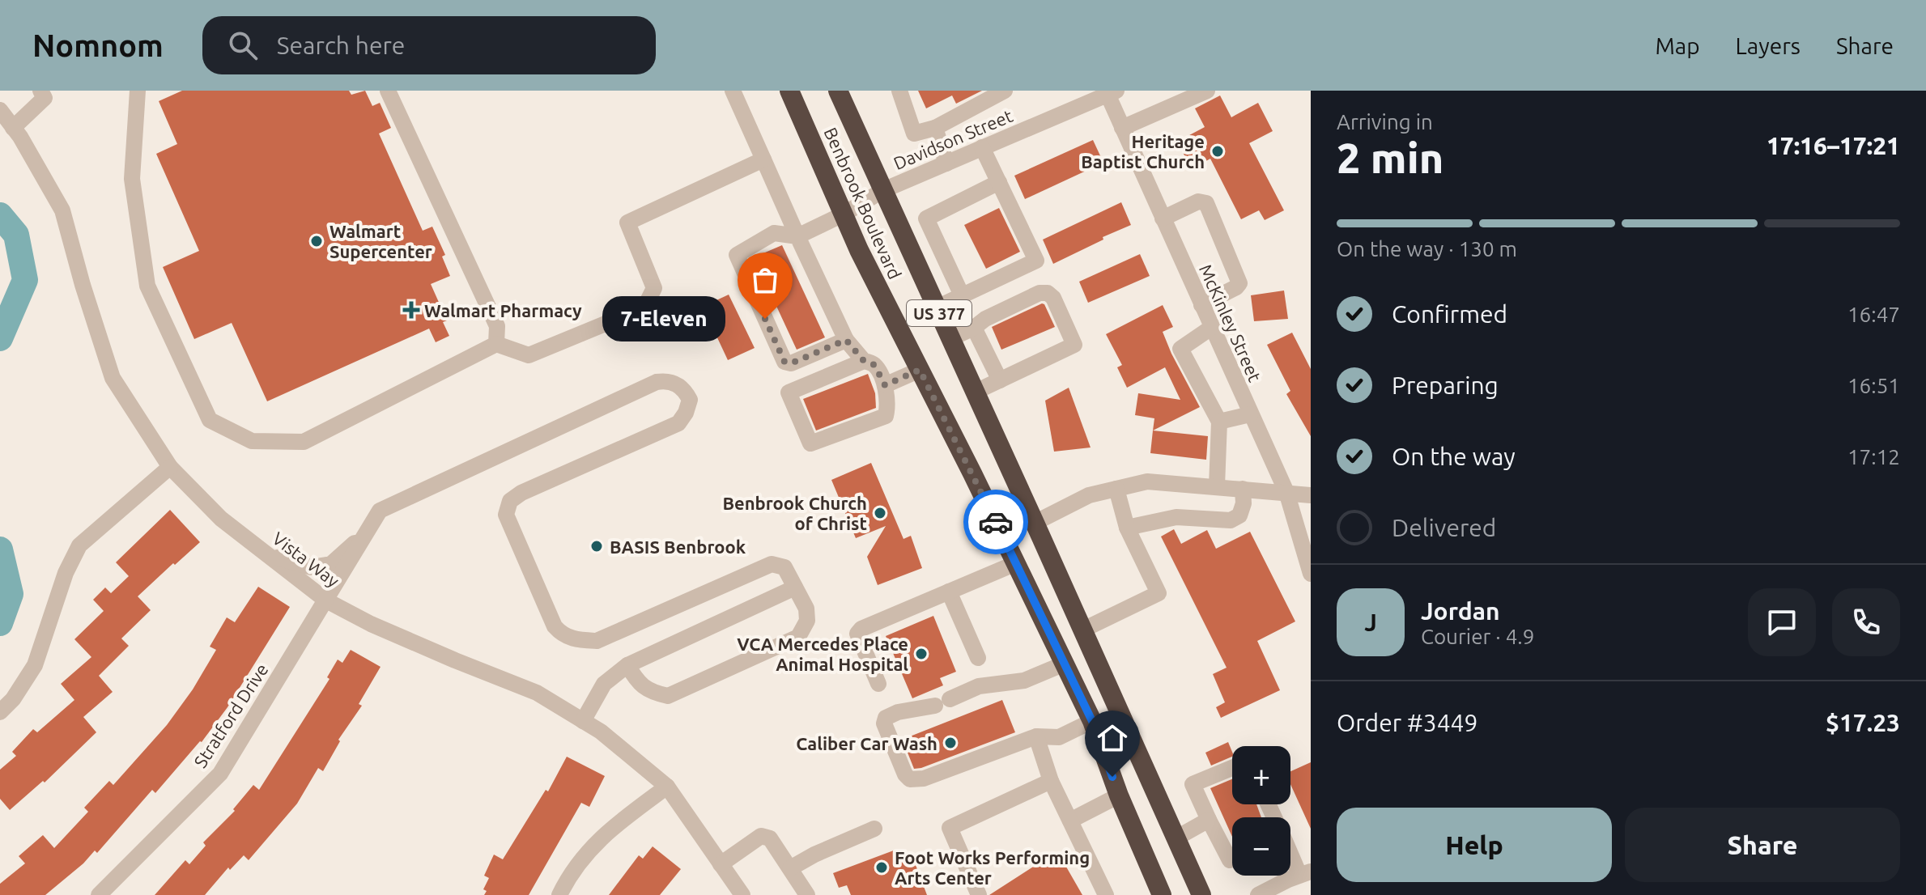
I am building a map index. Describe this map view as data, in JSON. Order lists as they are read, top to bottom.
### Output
{
  "streets": {
    "highway": ["Benbrook Boulevard", "US 377"],
    "street": [
      "Davidson Street",
      "McKinley Street",
      "Vista Way",
      "Stratford Drive"
    ]
  },
  "crossings": [
    ["Davidson Street", "Benbrook Boulevard"],
    ["Davidson Street", "McKinley Street"],
    ["Vista Way", "Stratford Drive"]
  ],
  "places": {
    "other": [
      "Heritage Baptist Church",
      "Walmart Supercenter",
      "7-Eleven",
      "Benbrook Church of Christ",
      "BASIS Benbrook",
      "VCA Mercedes Place Animal Hospital",
      "Caliber Car Wash",
      "Foot Works Performing Arts Center"
    ],
    "health": ["Walmart Pharmacy"]
  },
  "page": {
    "header": "Nomnom",
    "search": "Search here",
    "nav": ["Map", "Layers", "Share"],
    "heading": ["2 min", "Arriving in", "17:16–17:21"],
    "panel": [
      "Jordan",
      "Courier · 4.9",
      "Order #3449",
      "$17.23"
    ],
    "bar": "On the way · 130 m",
    "list": [
      ["Confirmed", "16:47"],
      ["Preparing", "16:51"],
      ["On the way", "17:12"],
      "Delivered"
    ],
    "bubble": "7-Eleven",
    "round": "J",
    "map_buttons": ["+", "−"],
    "buttons": ["Help", "Share"]
  }
}
